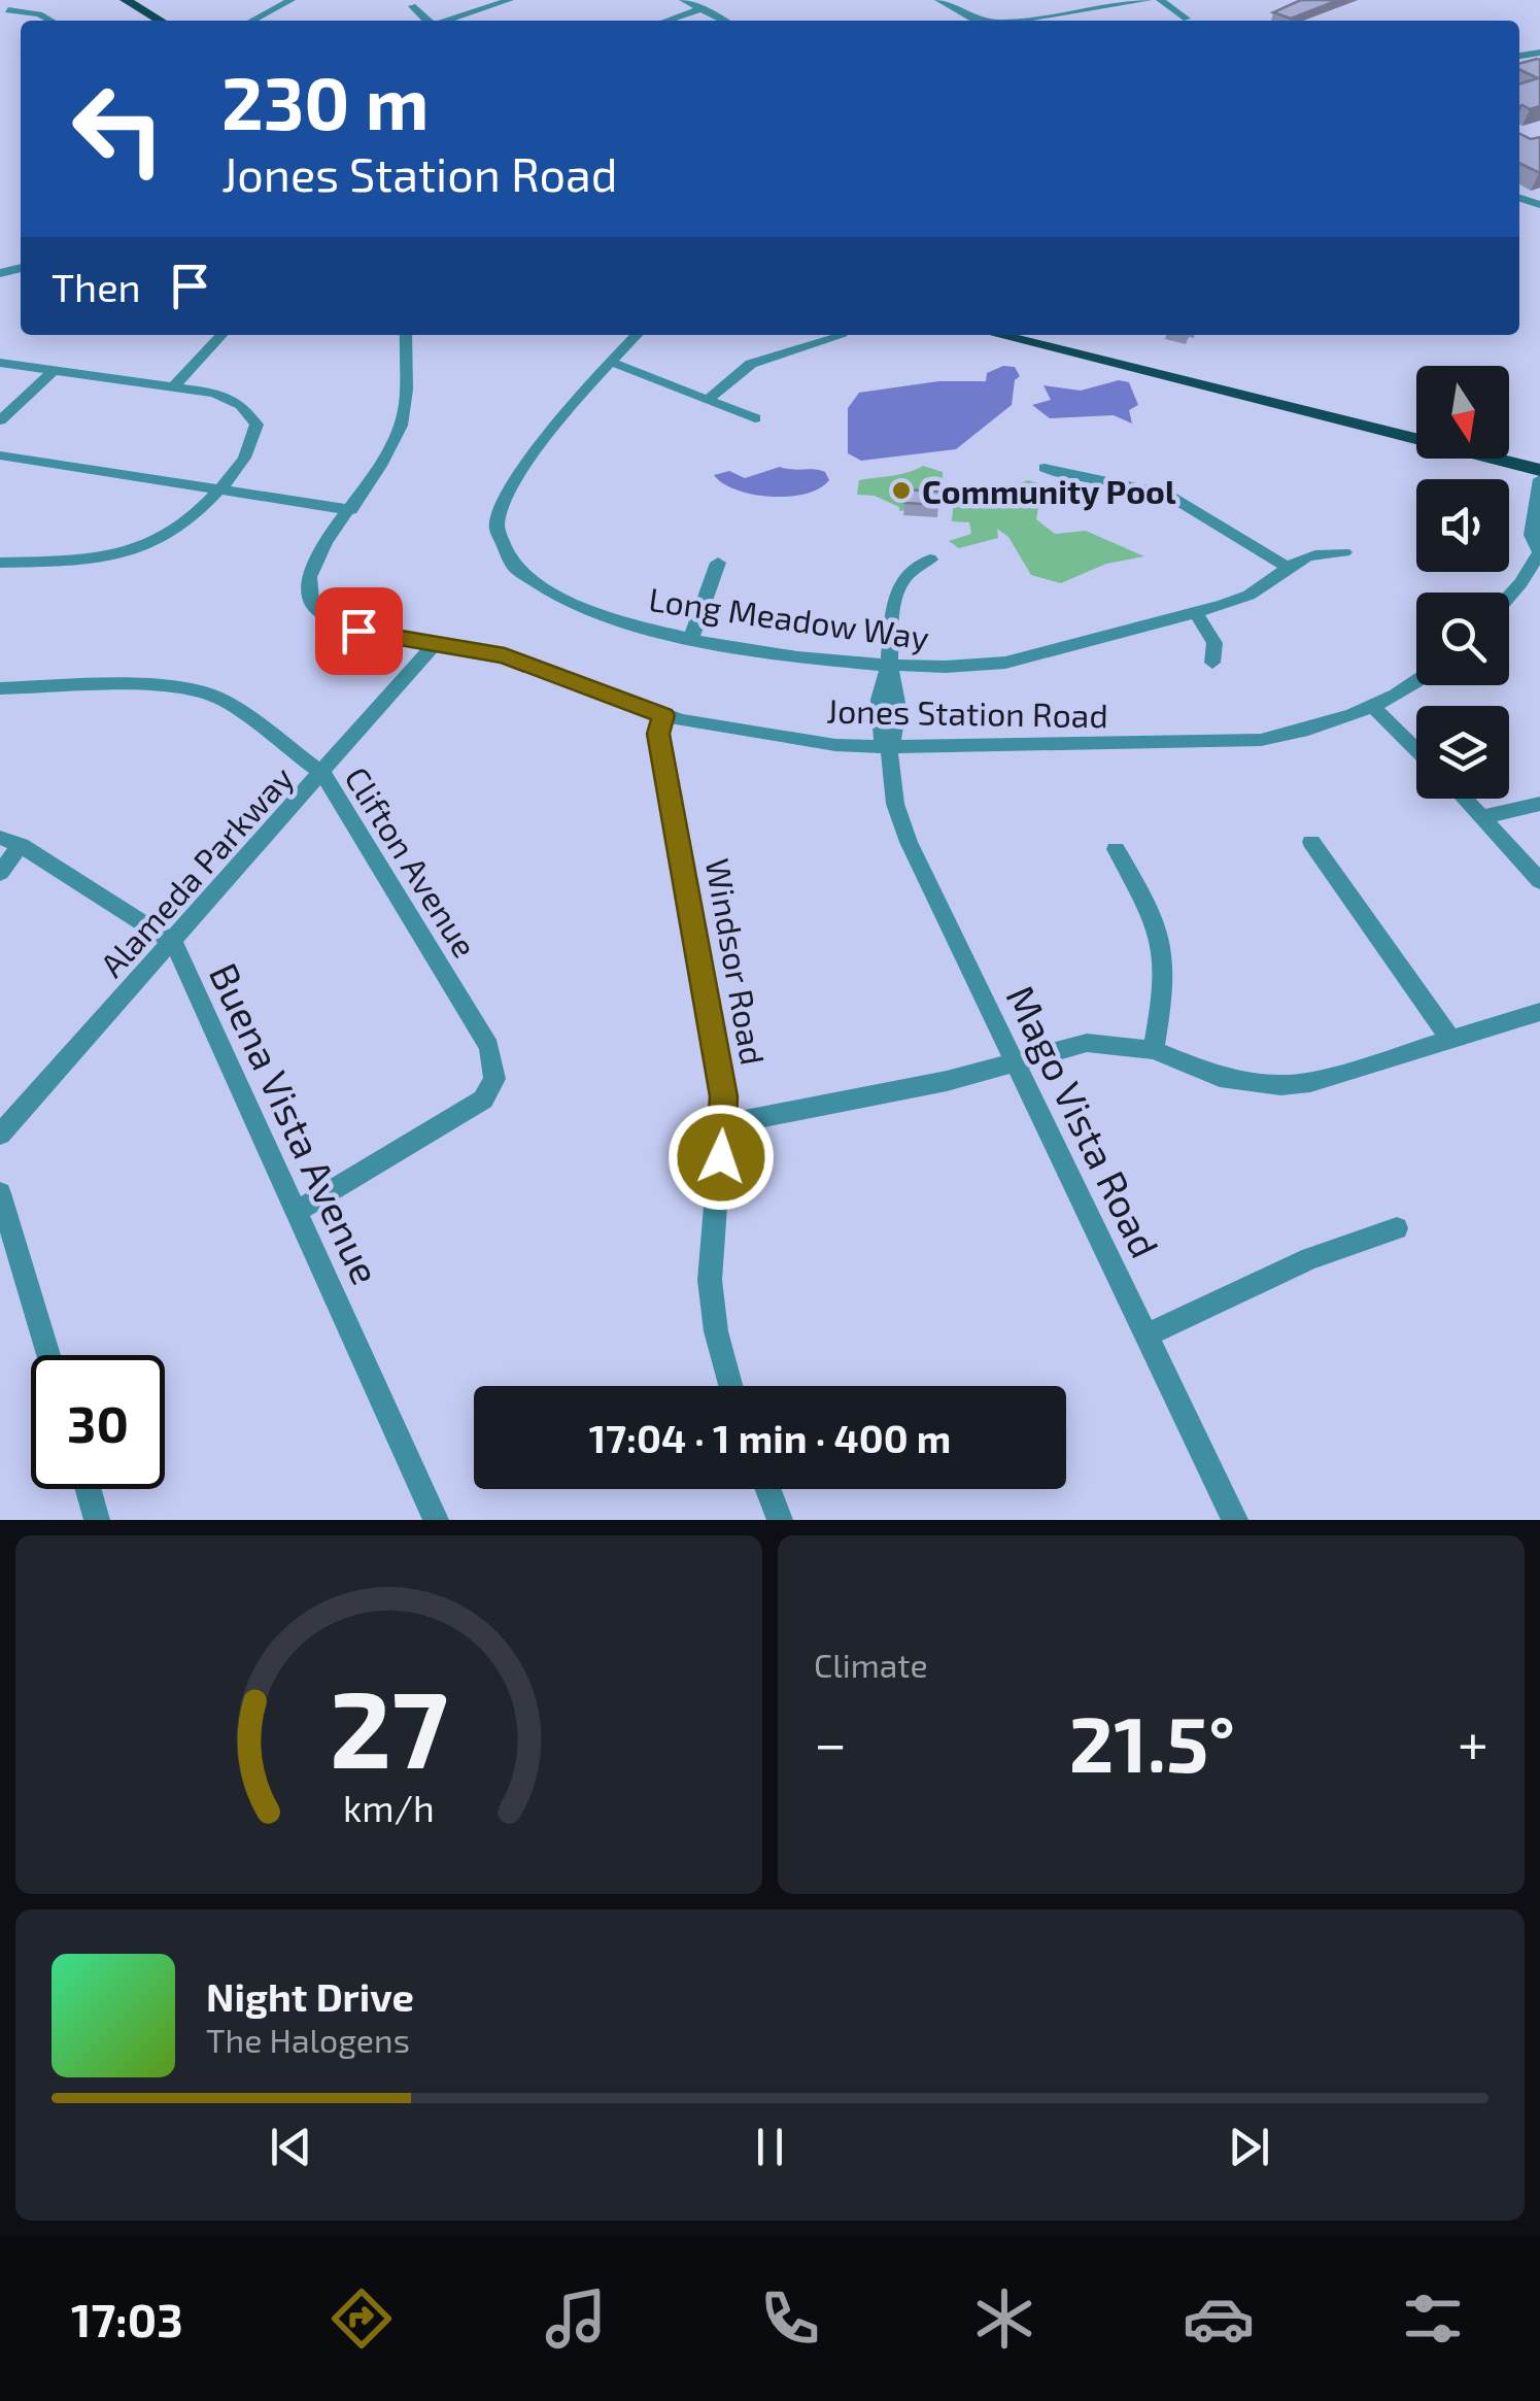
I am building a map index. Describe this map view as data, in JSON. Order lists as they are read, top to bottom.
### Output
{
  "streets": {
    "street": [
      "Long Meadow Way",
      "Jones Station Road",
      "Clifton Avenue",
      "Alameda Parkway",
      "Windsor Road",
      "Mago Vista Road",
      "Buena Vista Avenue"
    ]
  },
  "crossings": [
    ["Long Meadow Way", "Mago Vista Road"],
    ["Jones Station Road", "Alameda Parkway"],
    ["Jones Station Road", "Windsor Road"],
    ["Jones Station Road", "Mago Vista Road"],
    ["Clifton Avenue", "Alameda Parkway"],
    ["Clifton Avenue", "Buena Vista Avenue"],
    ["Alameda Parkway", "Buena Vista Avenue"]
  ],
  "places": ["Community Pool"],
  "north": "bottom",
  "page": {
    "turn": ["230 m", "Jones Station Road"],
    "then": "Then",
    "limit": "30",
    "trip": "17:04 · 1 min · 400 m",
    "tile": "Climate",
    "heat": ["−", "21.5°", "+"],
    "song": ["Night Drive", "The Halogens"],
    "tabs": "17:03",
    "gauge": ["27", "km/h"]
  }
}
